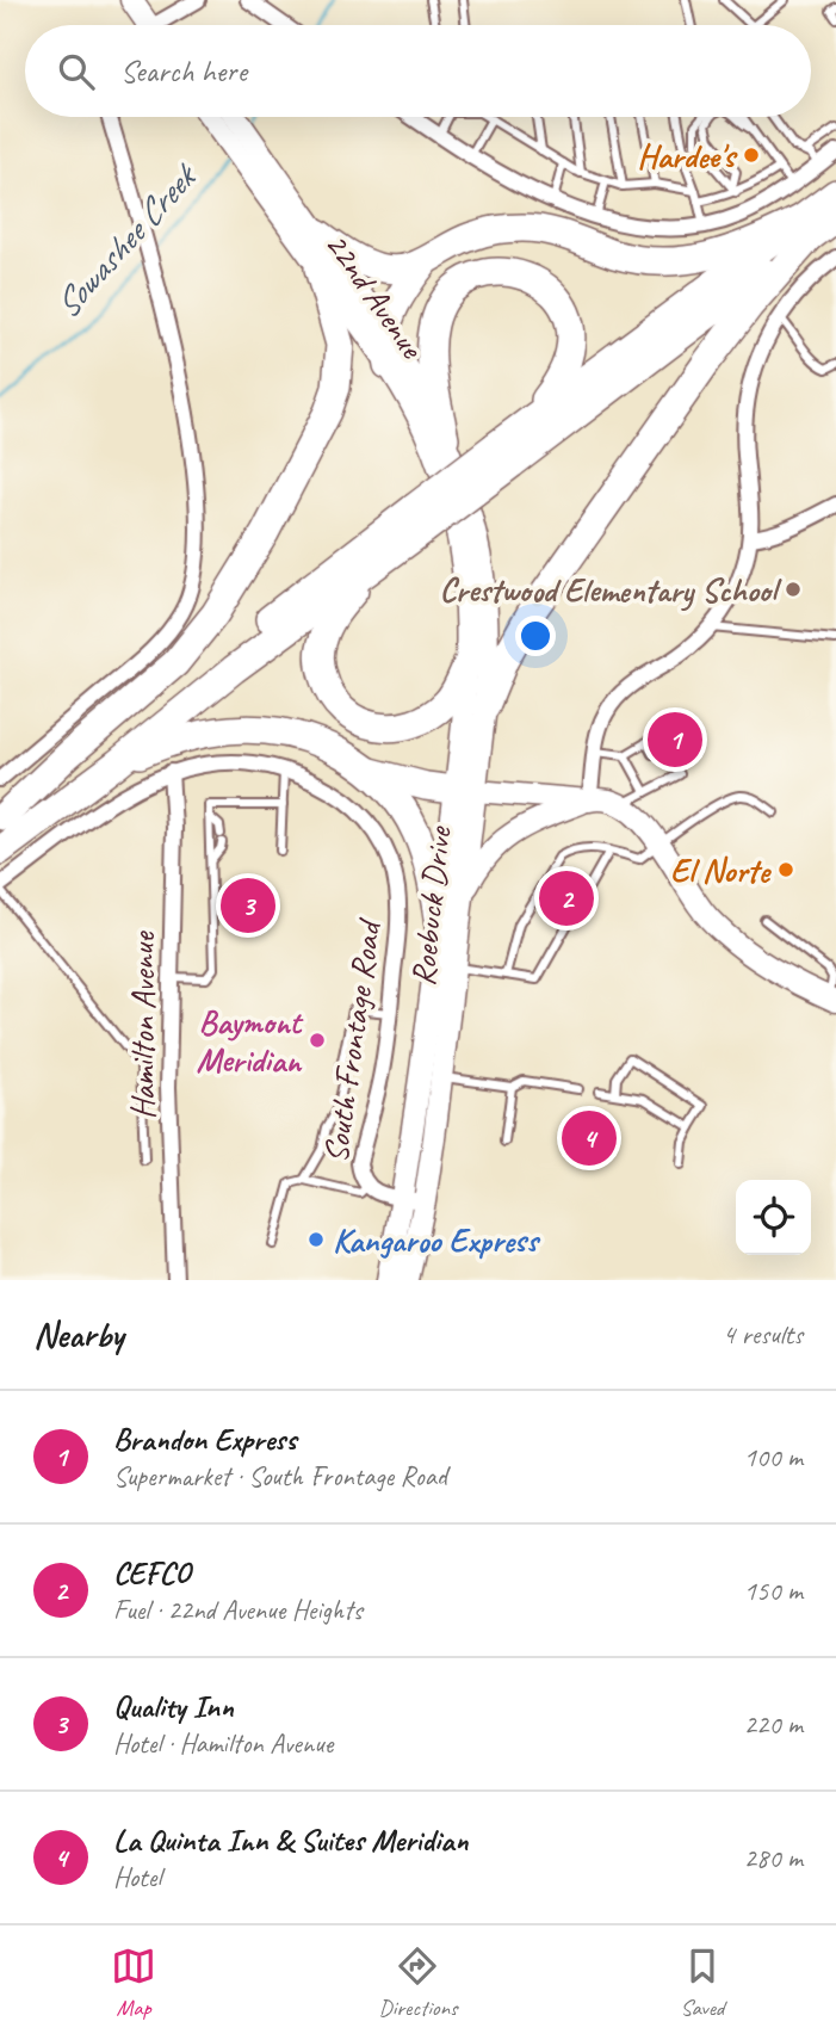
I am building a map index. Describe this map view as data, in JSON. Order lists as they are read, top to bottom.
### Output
{
  "streets": {
    "main road": ["22nd Avenue", "Roebuck Drive"],
    "street": ["Hamilton Avenue", "South Frontage Road"]
  },
  "crossings": [
    ["22nd Avenue", "Roebuck Drive"],
    ["Roebuck Drive", "South Frontage Road"],
    ["Hamilton Avenue", "South Frontage Road"]
  ],
  "water": ["Sowashee Creek"],
  "places": [
    "Hardee's",
    "Crestwood Elementary School",
    "El Norte",
    "Baymont Meridian",
    "Kangaroo Express"
  ],
  "page": {
    "search": "Search here",
    "pins": [
      "1",
      "2",
      "3",
      "4"
    ],
    "heading": ["Nearby", "4 results"],
    "list": [
      {
        "mark": "1",
        "name": "Brandon Express",
        "note": "Supermarket · South Frontage Road",
        "value": "100 m"
      },
      {
        "mark": "2",
        "name": "CEFCO",
        "note": "Fuel · 22nd Avenue Heights",
        "value": "150 m"
      },
      {
        "mark": "3",
        "name": "Quality Inn",
        "note": "Hotel · Hamilton Avenue",
        "value": "220 m"
      },
      {
        "mark": "4",
        "name": "La Quinta Inn & Suites Meridian",
        "note": "Hotel",
        "value": "280 m"
      }
    ],
    "nav": ["Map", "Directions", "Saved"]
  }
}
